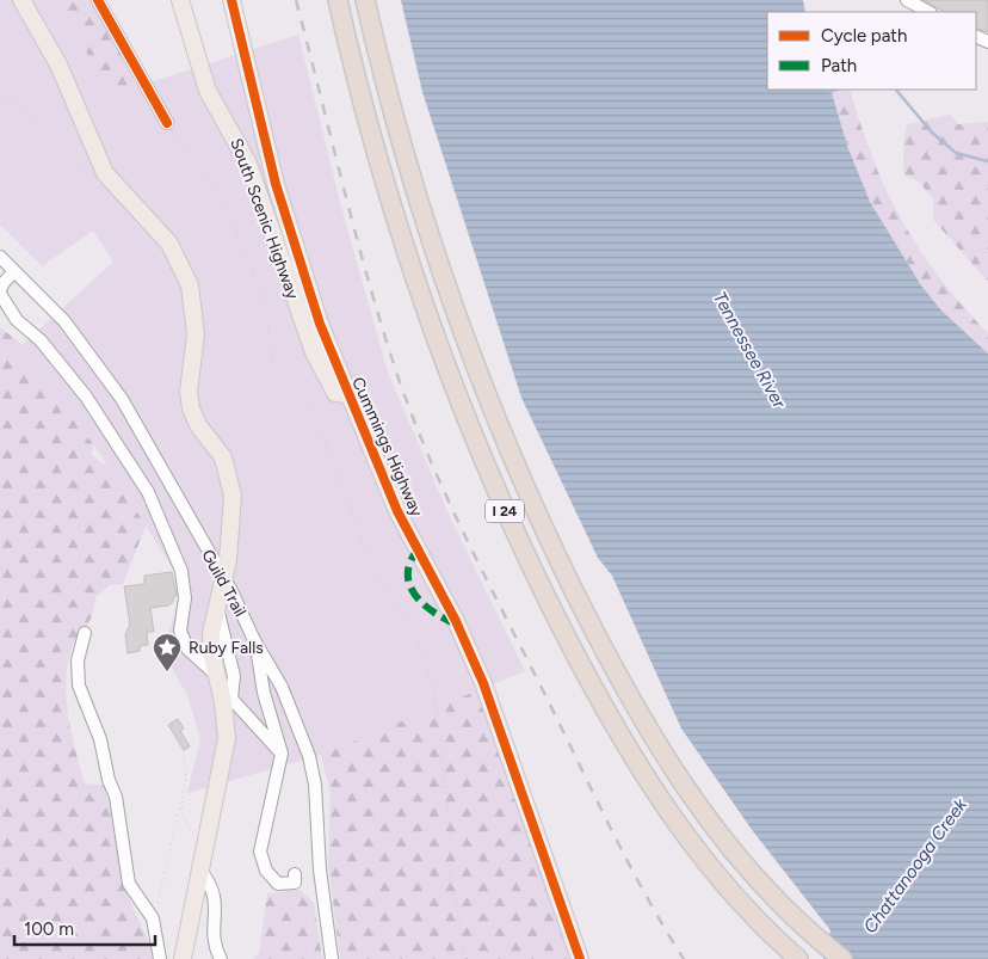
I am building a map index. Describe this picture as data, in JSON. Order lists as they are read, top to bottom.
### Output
{
  "streets": {
    "highway": ["I 24"],
    "main road": ["South Scenic Highway", "Cummings Highway"],
    "street": ["Guild Trail"]
  },
  "crossings": [
    ["South Scenic Highway", "Cummings Highway"]
  ],
  "water": ["Tennessee River", "Chattanooga Creek"],
  "places": {
    "place": ["Ruby Falls"]
  },
  "legend": ["Cycle path", "Path"],
  "scale_bar": "100 m"
}
